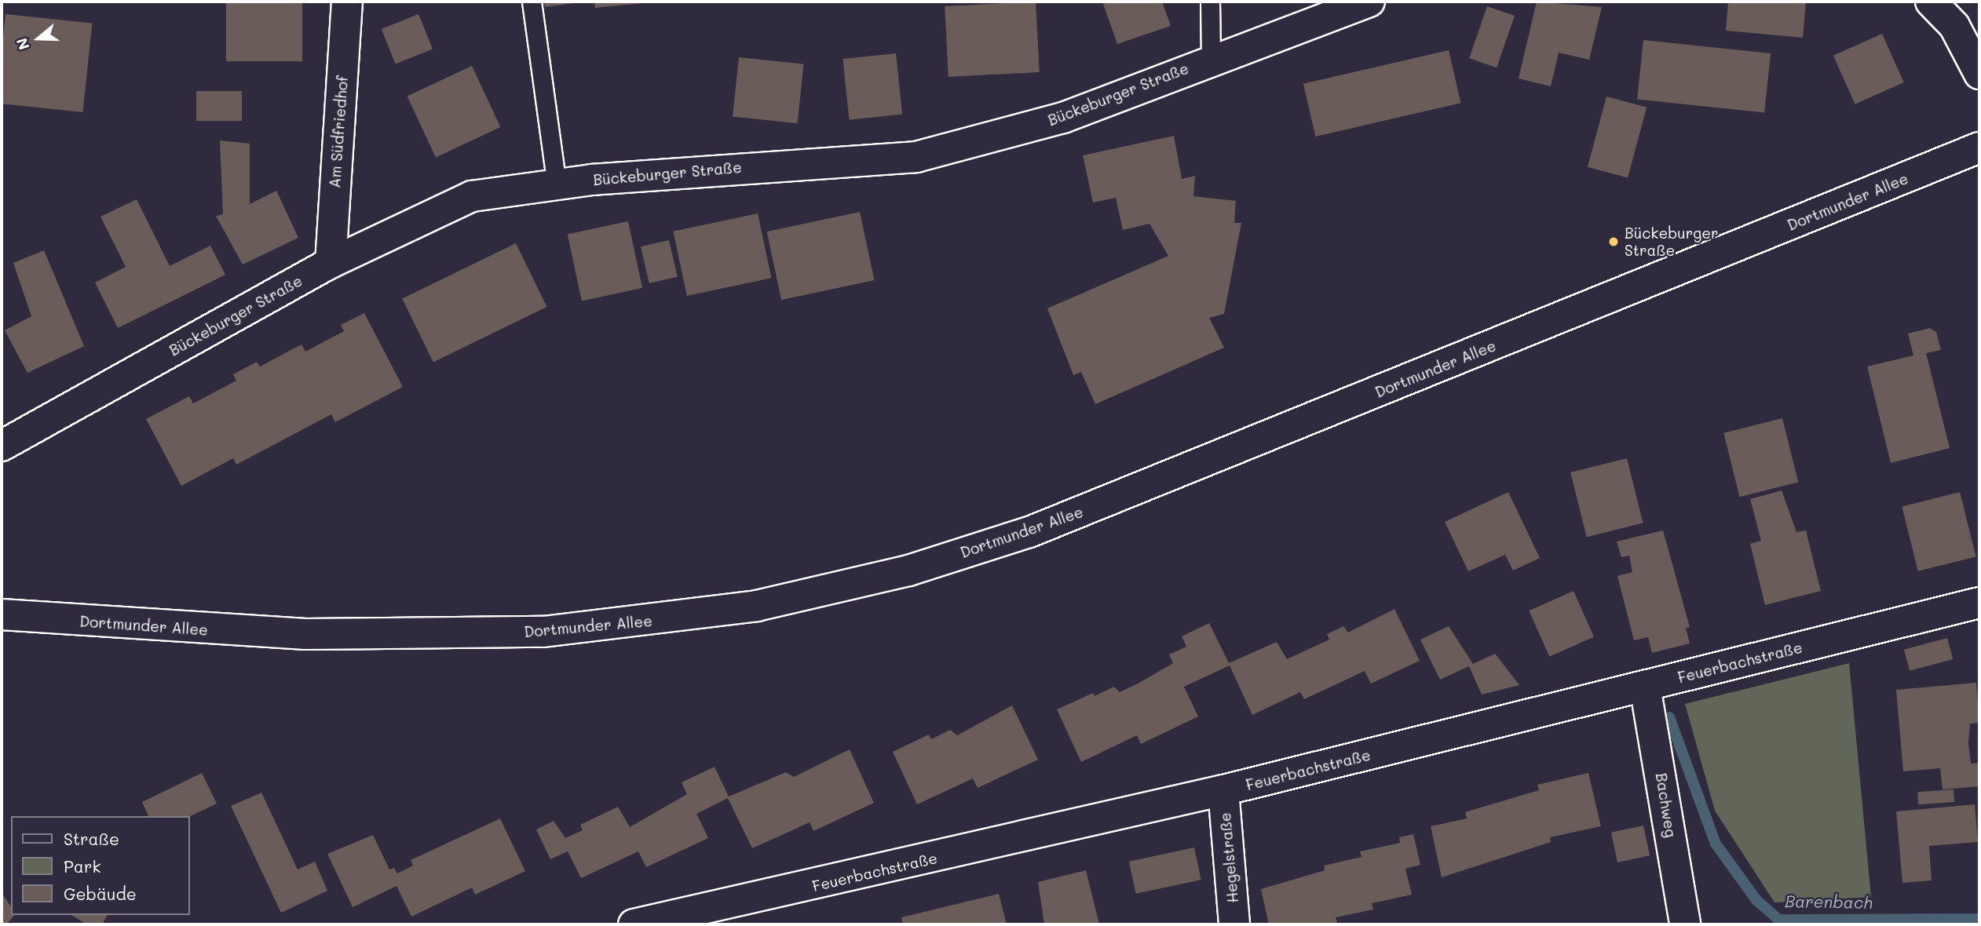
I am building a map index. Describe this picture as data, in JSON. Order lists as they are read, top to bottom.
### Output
{
  "streets": {
    "street": [
      "Bückeburger Straße",
      "Am Südfriedhof",
      "Dortmunder Allee",
      "Feuerbachstraße",
      "Bachweg",
      "Hegelstraße"
    ]
  },
  "crossings": [
    ["Bückeburger Straße", "Am Südfriedhof"],
    ["Feuerbachstraße", "Bachweg"],
    ["Feuerbachstraße", "Hegelstraße"]
  ],
  "water": ["Barenbach"],
  "places": ["Bückeburger Straße"],
  "legend": ["Straße", "Park", "Gebäude"],
  "north": "left"
}
